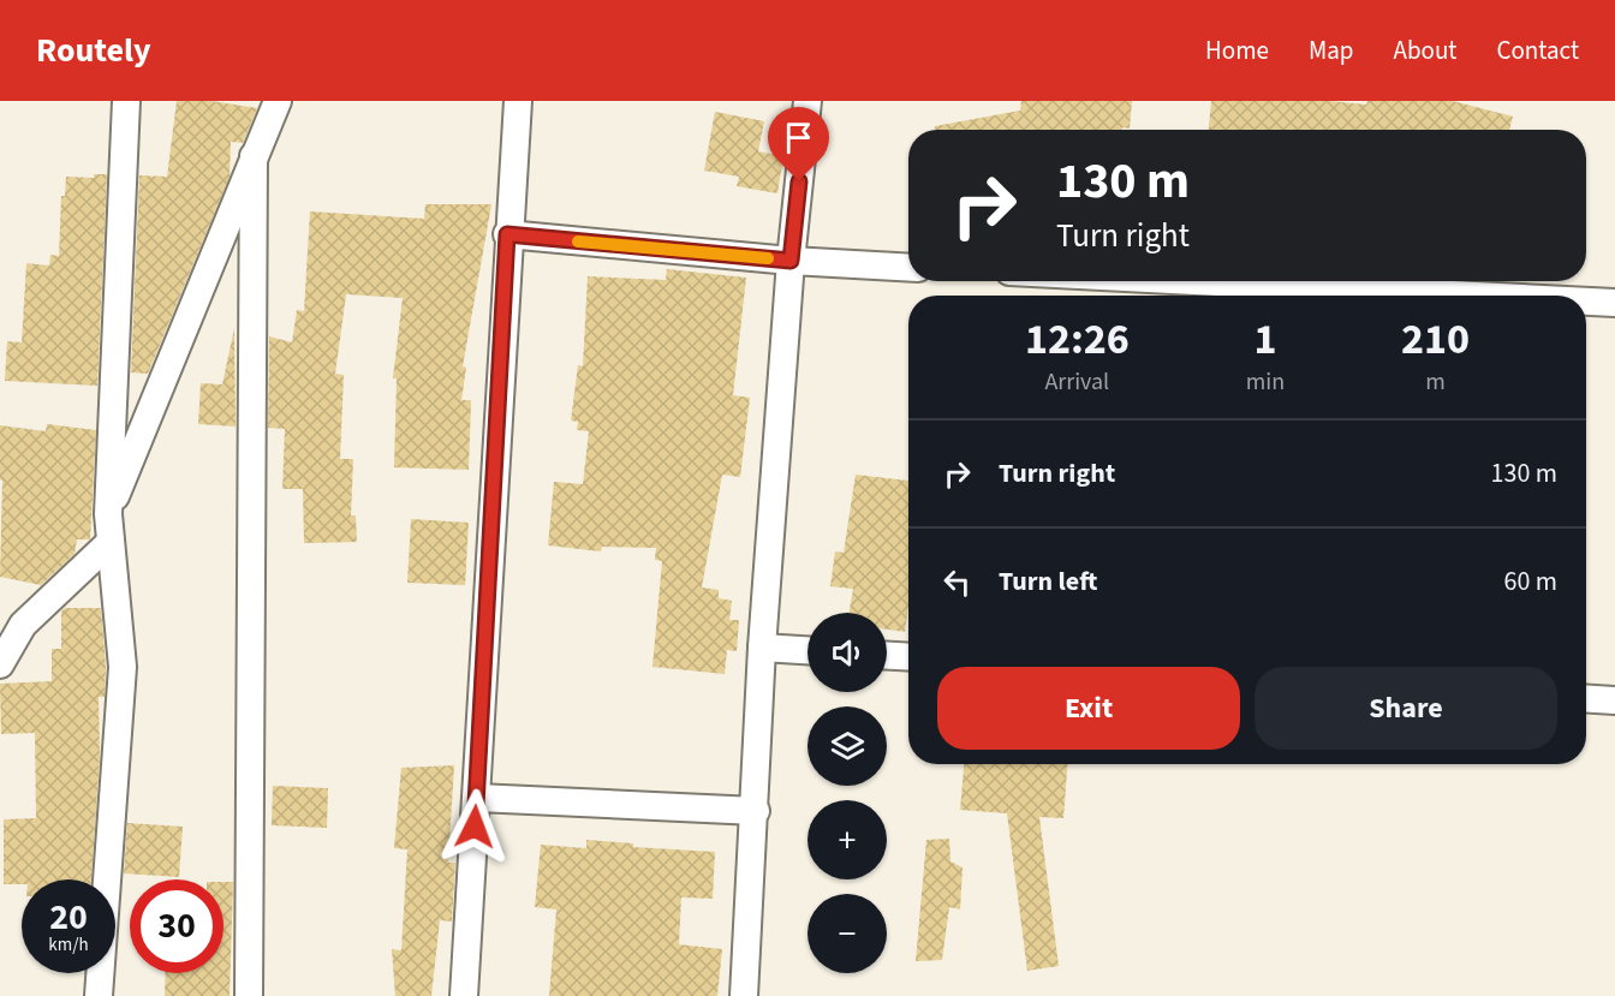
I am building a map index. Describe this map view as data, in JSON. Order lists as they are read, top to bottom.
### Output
{
  "page": {
    "header": "Routely",
    "nav": [
      "Home",
      "Map",
      "About",
      "Contact"
    ],
    "turn": ["130 m", "Turn right"],
    "eta": [
      "12:26",
      "Arrival",
      "1",
      "min",
      "210",
      "m"
    ],
    "list": [
      {
        "name": "Turn right",
        "value": "130 m"
      },
      {
        "name": "Turn left",
        "value": "60 m"
      }
    ],
    "map_buttons": ["+", "−"],
    "buttons": ["Exit", "Share"],
    "speed": "20 km/h",
    "limit": "30"
  }
}
